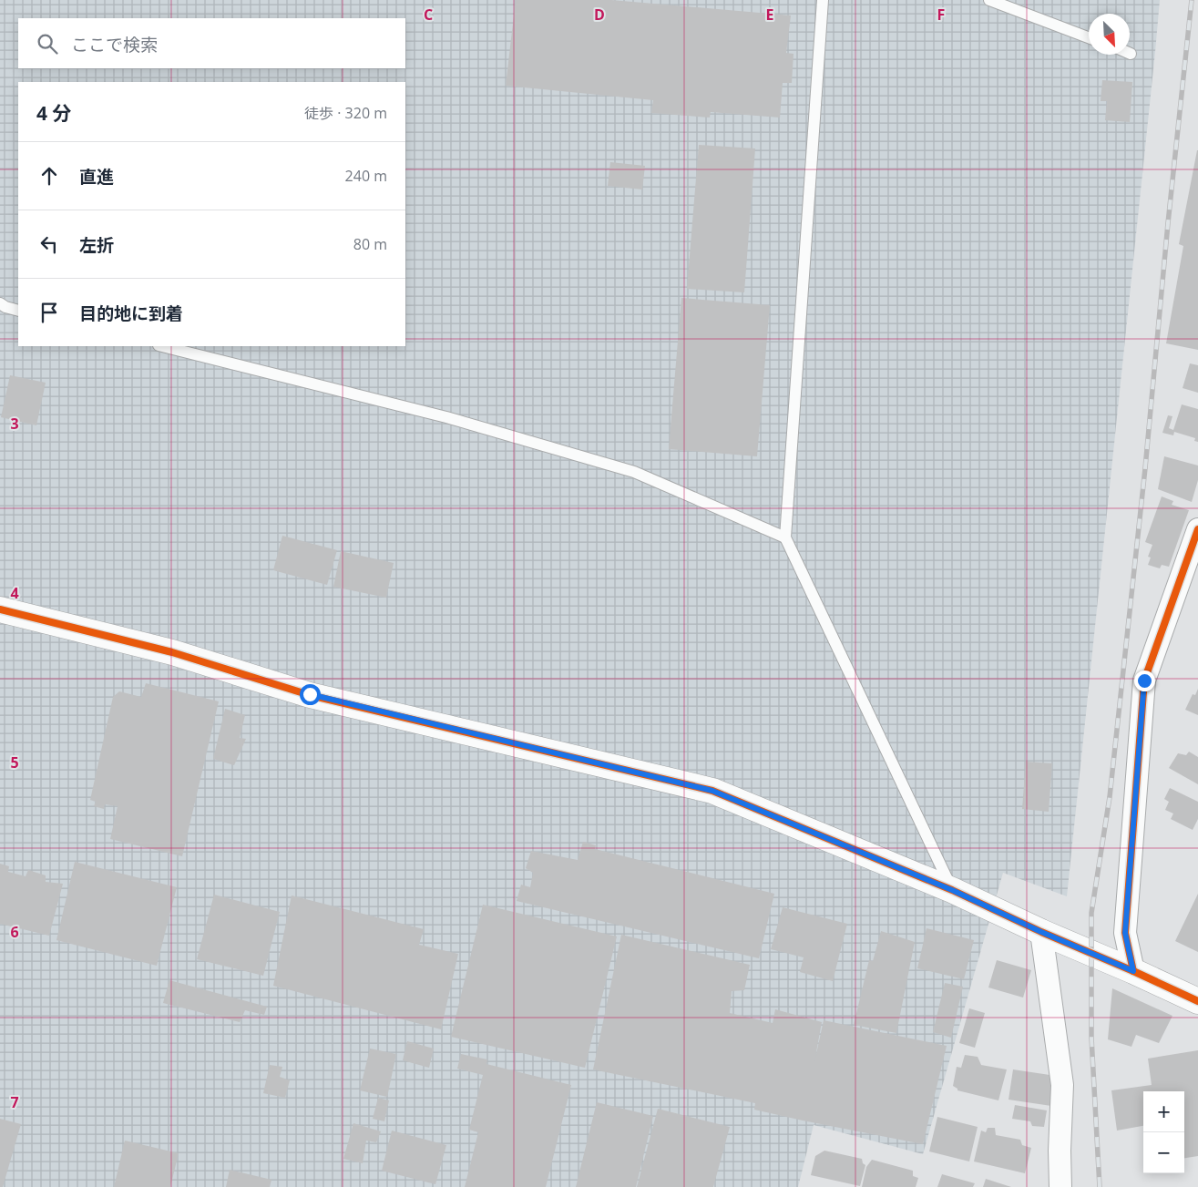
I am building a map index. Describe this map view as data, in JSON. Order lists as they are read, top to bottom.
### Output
{
  "north": "bottom right",
  "page": {
    "search": "ここで検索",
    "heading": ["4 分", "徒歩 · 320 m"],
    "list": [
      ["直進", "240 m"],
      ["左折", "80 m"],
      "目的地に到着"
    ],
    "map_buttons": ["+", "−"]
  },
  "grid": {
    "columns": [
      "C",
      "D",
      "E",
      "F"
    ],
    "rows": [
      "3",
      "4",
      "5",
      "6",
      "7"
    ]
  }
}
